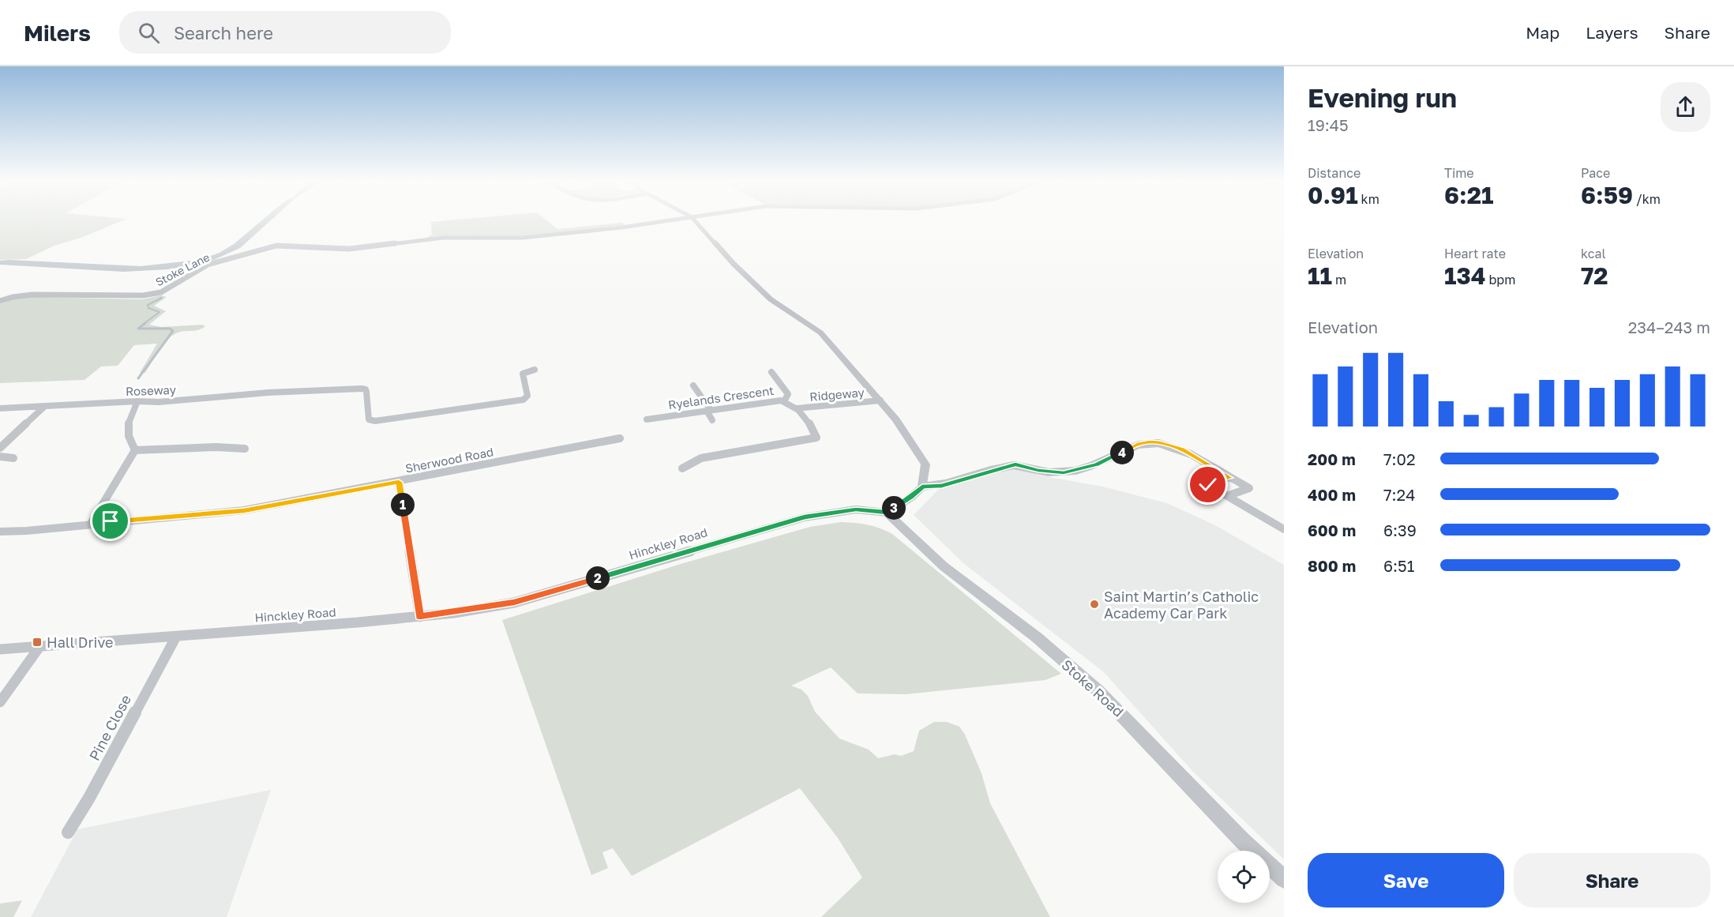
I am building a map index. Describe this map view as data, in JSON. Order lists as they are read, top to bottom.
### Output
{
  "streets": {
    "street": [
      "Stoke Lane",
      "Roseway",
      "Ridgeway",
      "Ryelands Crescent",
      "Sherwood Road",
      "Hinckley Road",
      "Stoke Road",
      "Pine Close"
    ]
  },
  "crossings": [
    ["Ridgeway", "Ryelands Crescent"],
    ["Hinckley Road", "Stoke Road"],
    ["Hinckley Road", "Pine Close"]
  ],
  "places": {
    "other": ["Saint Martin’s Catholic Academy Car Park"],
    "transit": ["Hall Drive"]
  },
  "page": {
    "header": "Milers",
    "search": "Search here",
    "nav": ["Map", "Layers", "Share"],
    "heading": ["Evening run", "19:45"],
    "stats": [
      ["Distance", "0.91 km"],
      ["Time", "6:21"],
      ["Pace", "6:59 /km"],
      ["Elevation", "11 m"],
      ["Heart rate", "134 bpm"],
      ["kcal", "72"]
    ],
    "chart": ["Elevation", "234–243 m"],
    "pins": [
      "4",
      "1",
      "3",
      "2"
    ],
    "list": [
      {
        "name": "200 m",
        "note": "7:02"
      },
      {
        "name": "400 m",
        "note": "7:24"
      },
      {
        "name": "600 m",
        "note": "6:39"
      },
      {
        "name": "800 m",
        "note": "6:51"
      }
    ],
    "buttons": ["Save", "Share"]
  }
}
